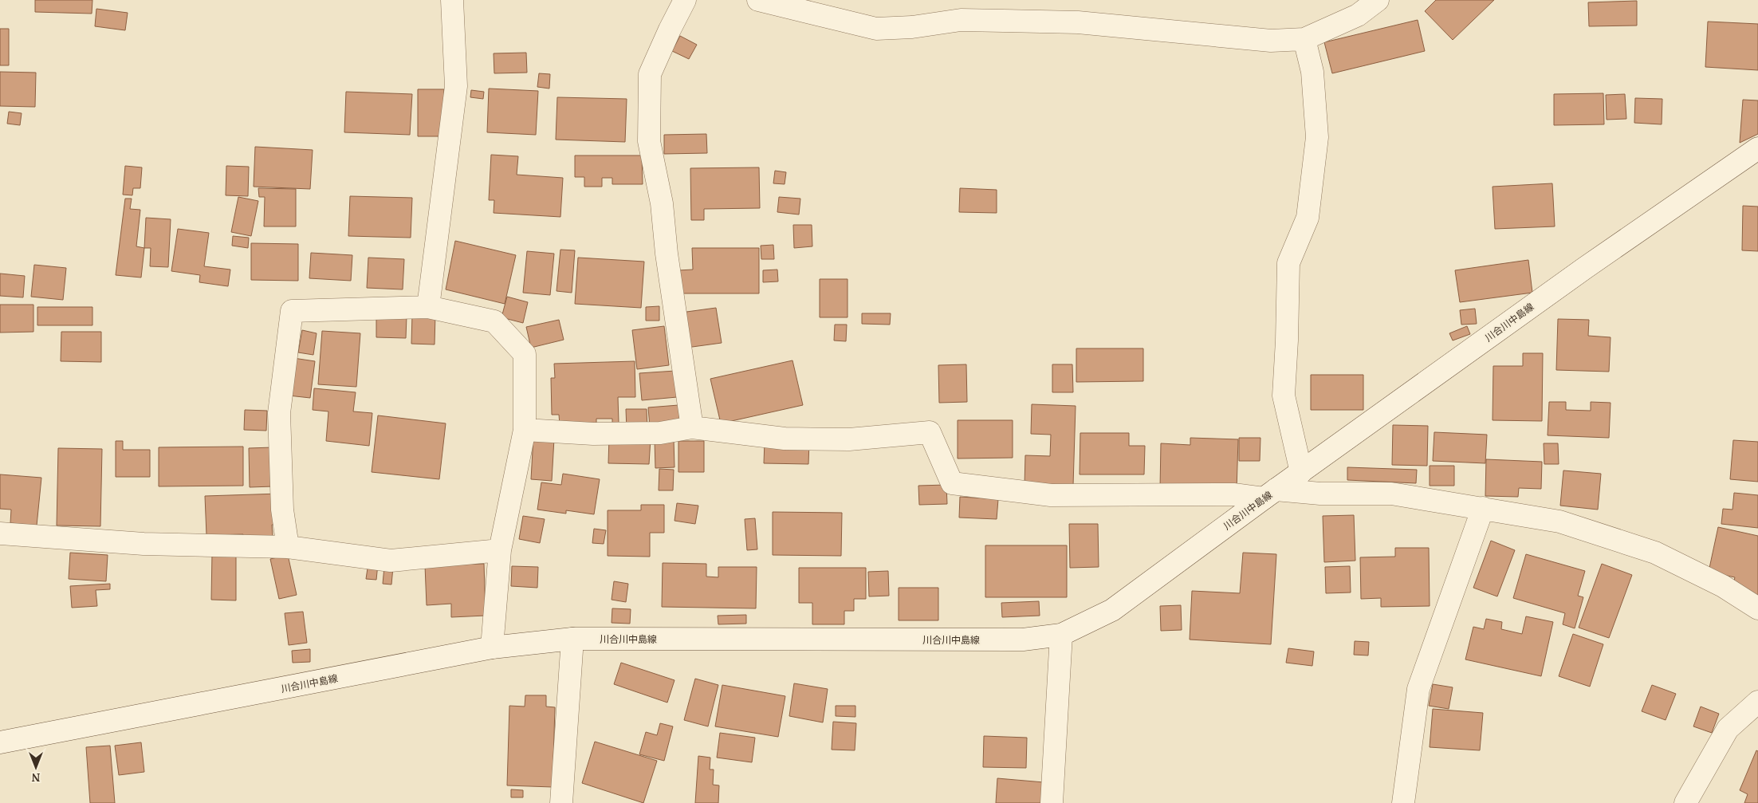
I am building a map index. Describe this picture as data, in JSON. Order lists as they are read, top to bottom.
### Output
{
  "streets": {
    "street": ["川合川中島線"]
  },
  "north": "bottom"
}
